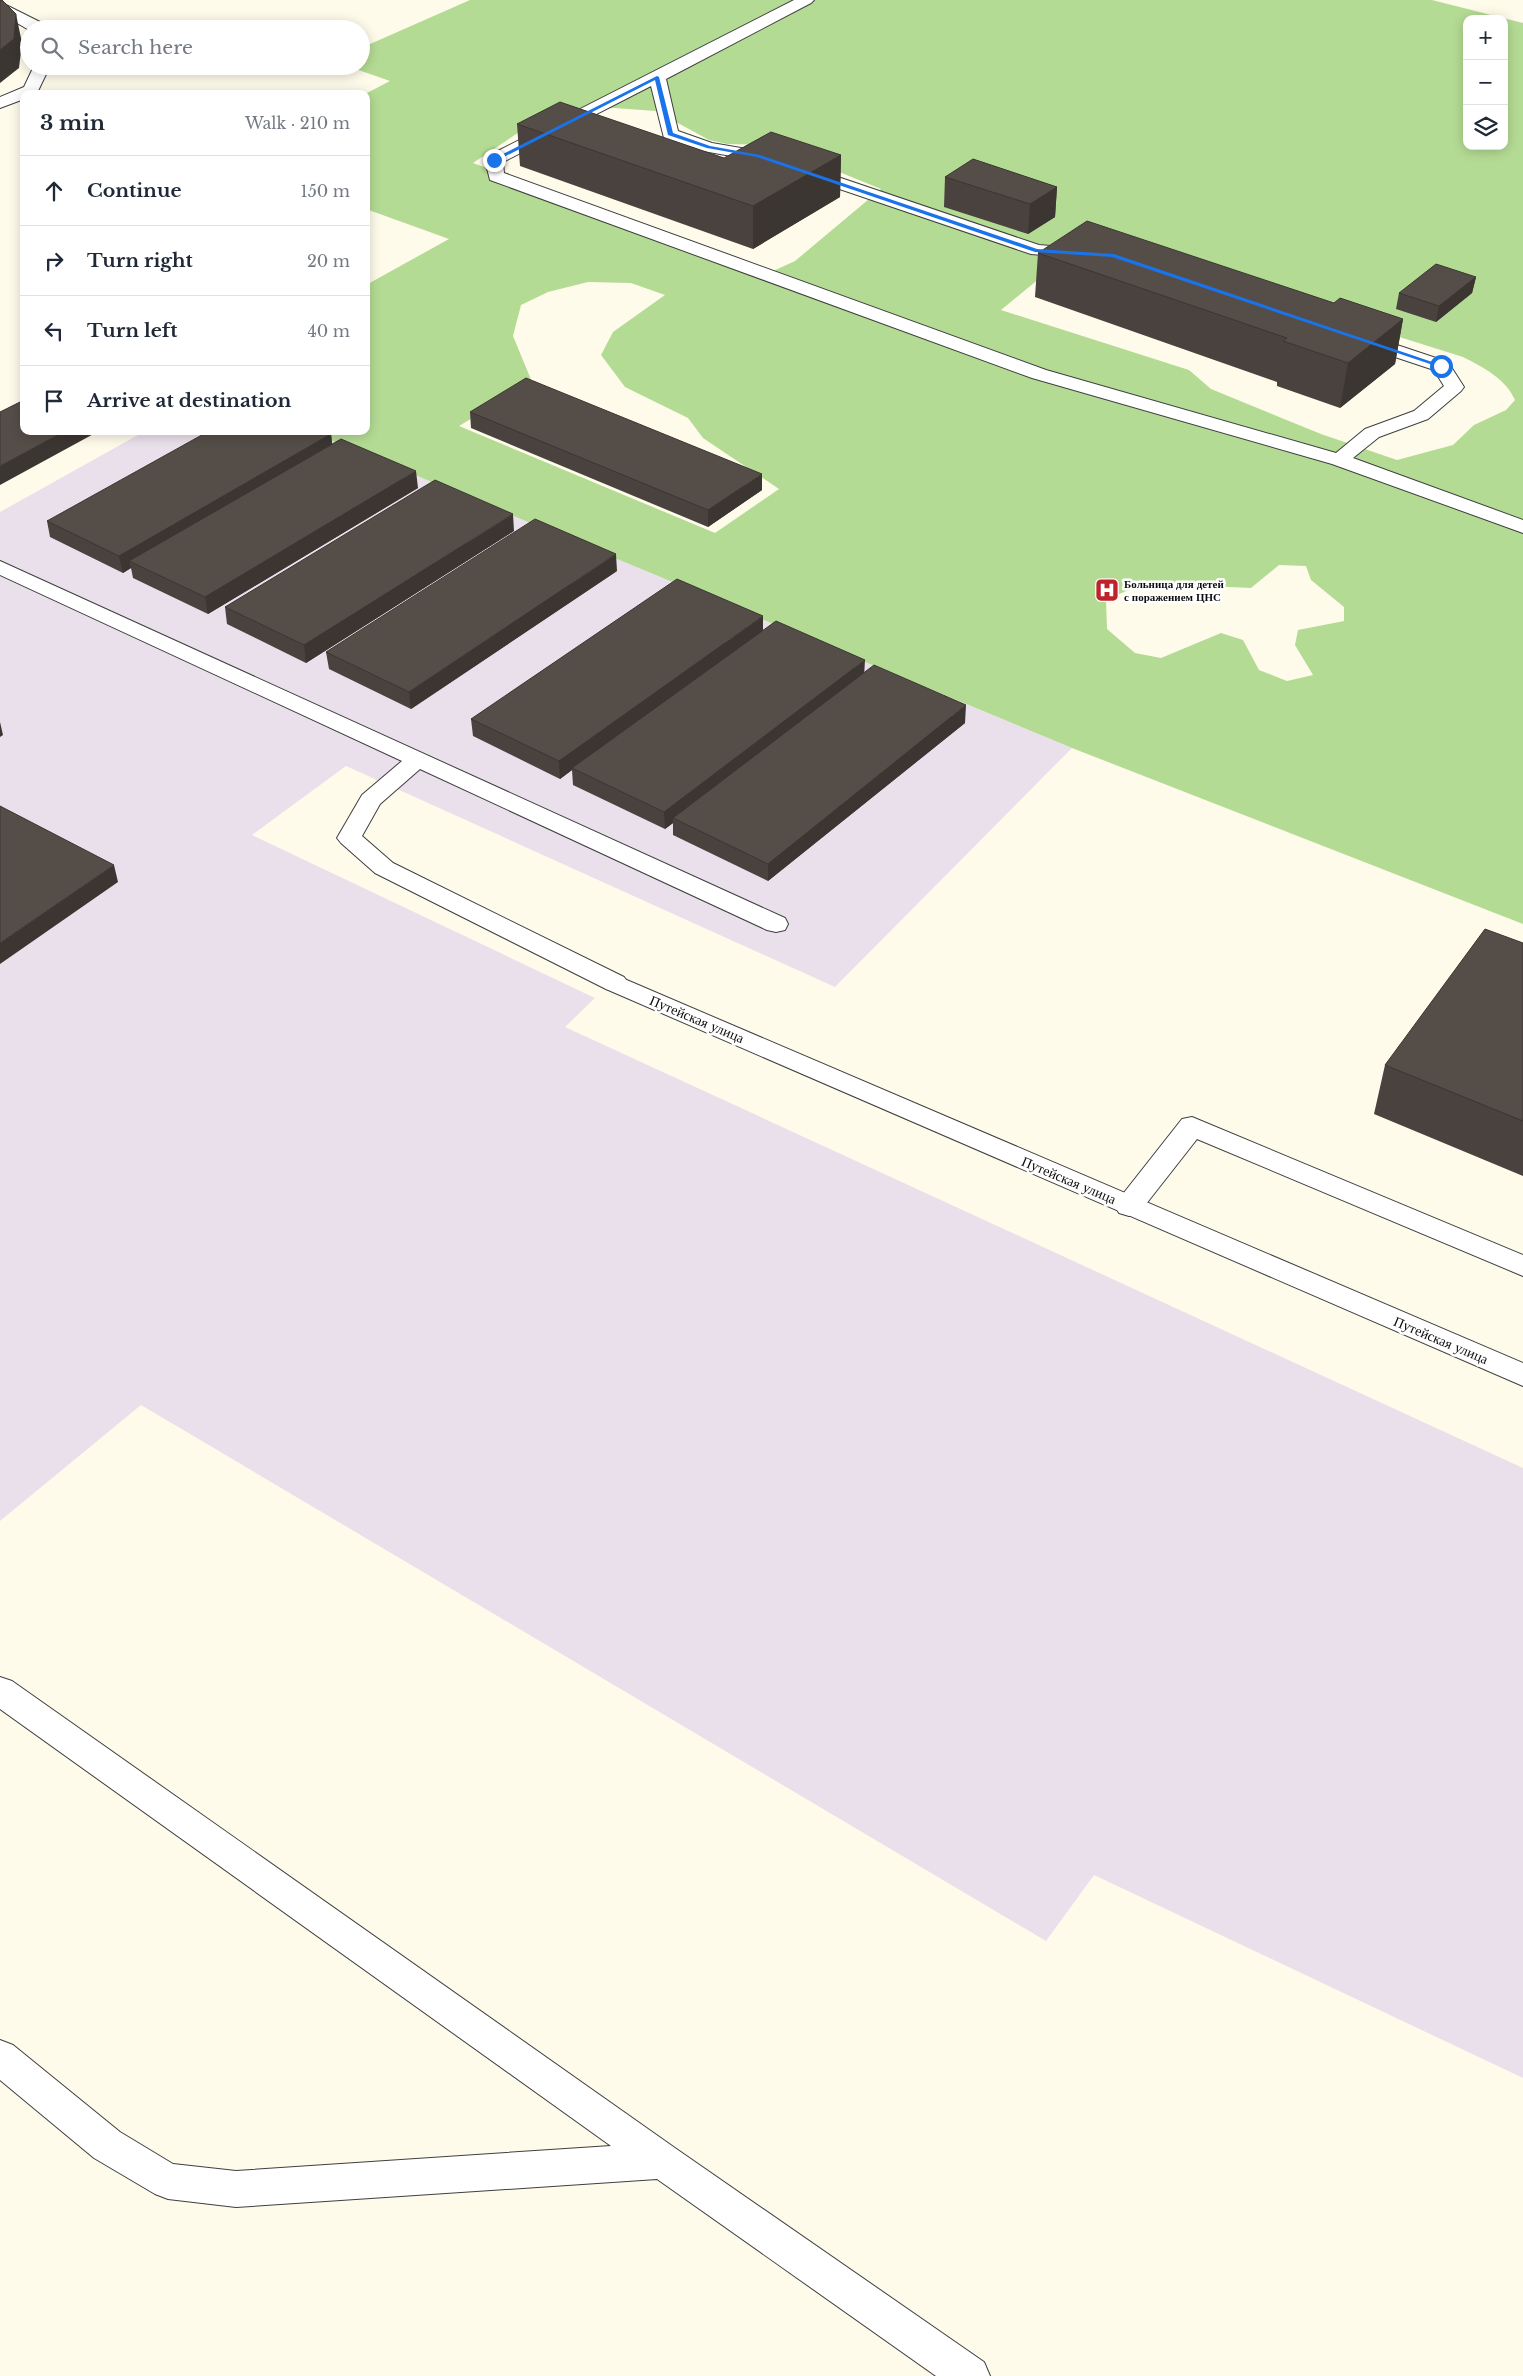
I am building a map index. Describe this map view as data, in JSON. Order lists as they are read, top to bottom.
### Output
{
  "streets": {
    "street": ["Путейская улица"]
  },
  "places": {
    "hospital": ["Больница для детей с поражением ЦНС"]
  },
  "page": {
    "map_buttons": ["+", "−"],
    "search": "Search here",
    "heading": ["3 min", "Walk · 210 m"],
    "list": [
      ["Continue", "150 m"],
      ["Turn right", "20 m"],
      ["Turn left", "40 m"],
      "Arrive at destination"
    ]
  }
}
